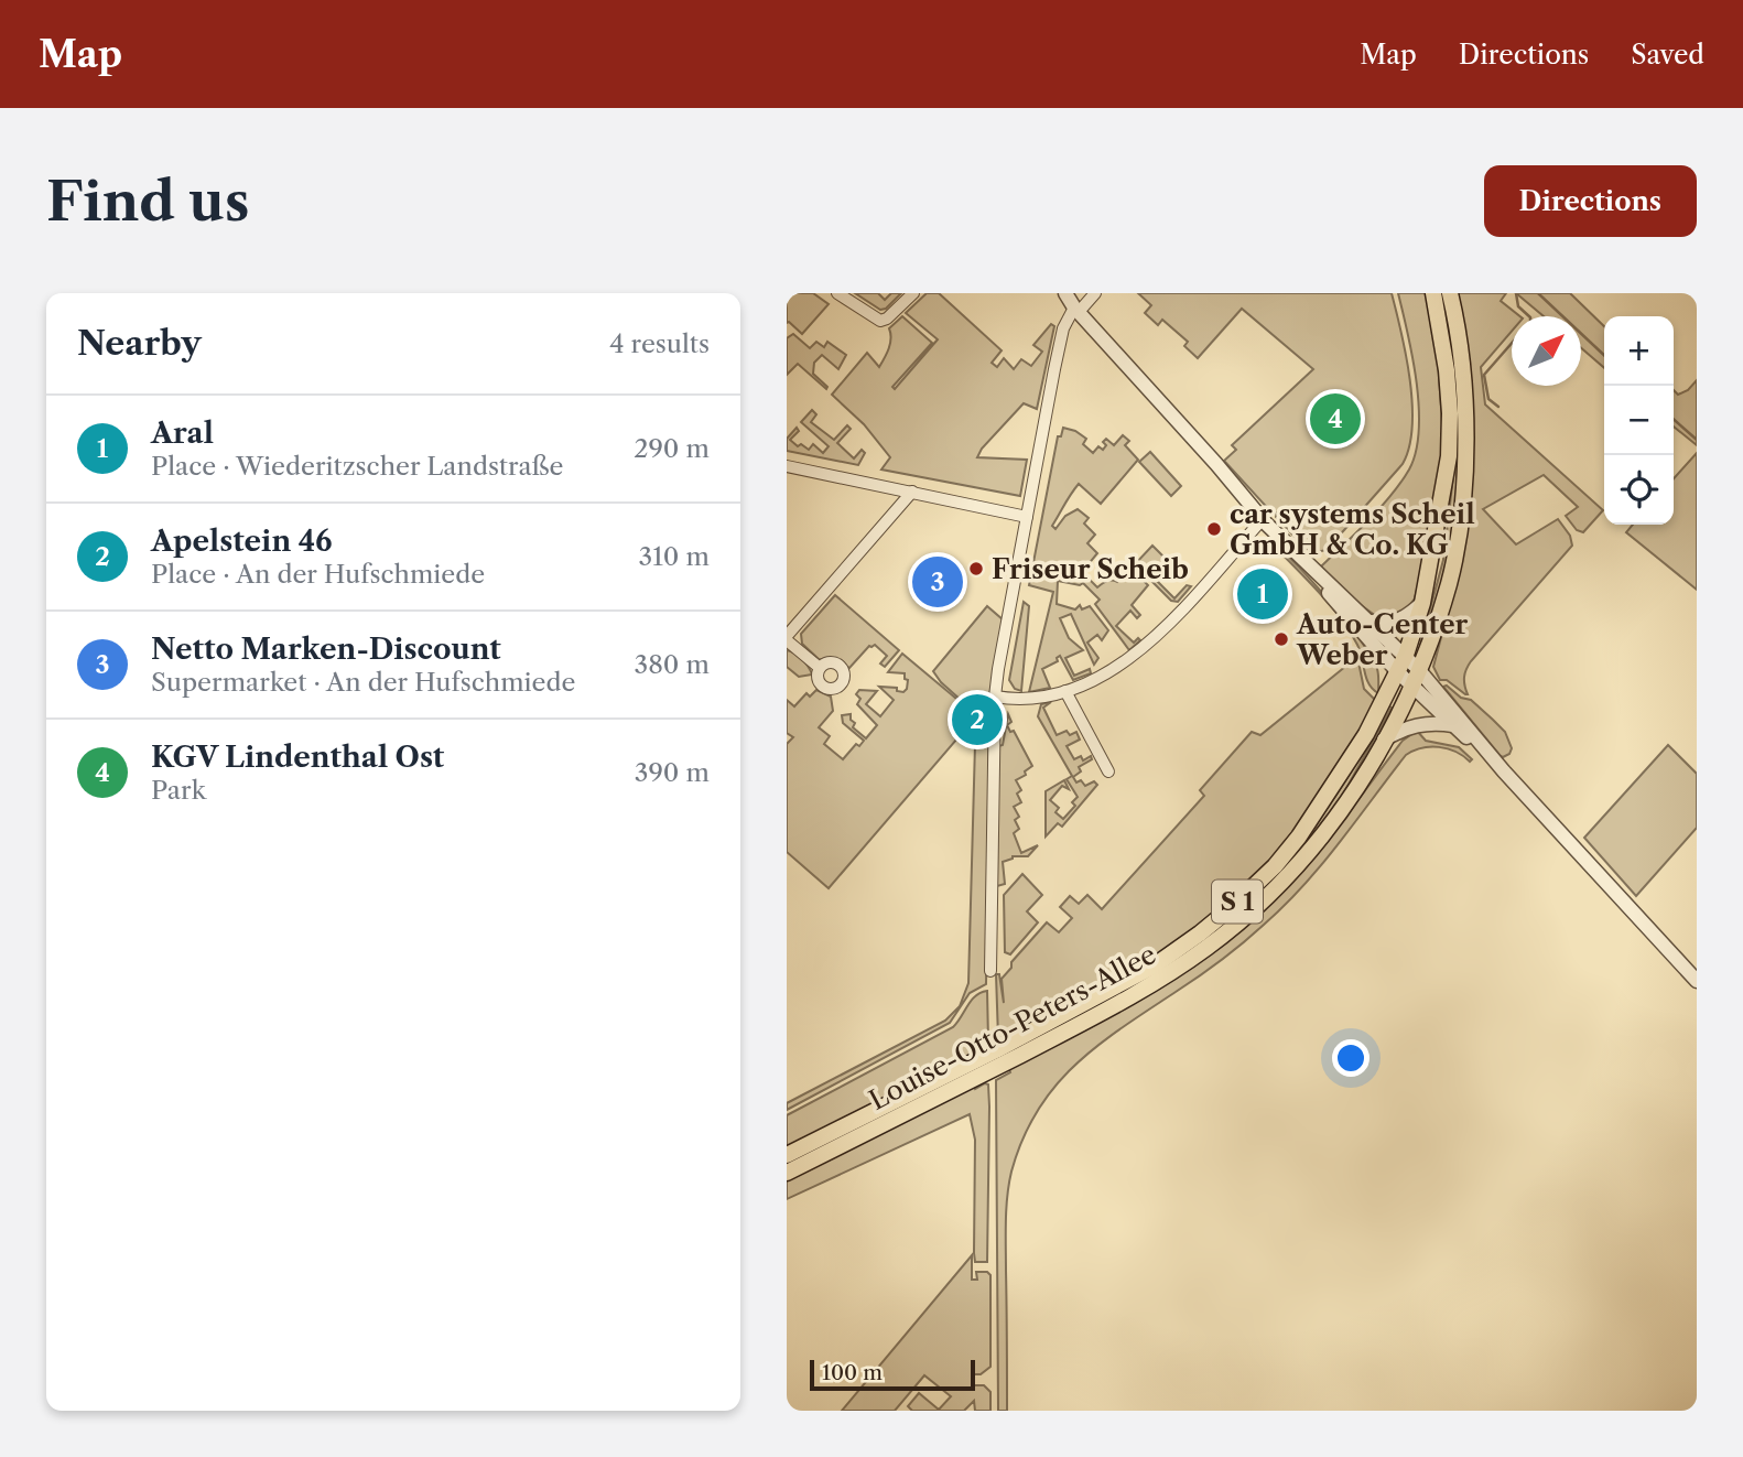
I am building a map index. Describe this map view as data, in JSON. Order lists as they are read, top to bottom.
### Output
{
  "streets": {
    "main road": ["S 1", "Louise-Otto-Peters-Allee"]
  },
  "crossings": [
    ["S 1", "Louise-Otto-Peters-Allee"]
  ],
  "places": ["car systems Scheil GmbH & Co. KG", "Friseur Scheib", "Auto-Center Weber"],
  "scale_bar": "100 m",
  "north": "top right",
  "page": {
    "header": "Map",
    "nav": ["Map", "Directions", "Saved"],
    "buttons": "Directions",
    "title": "Find us",
    "heading": ["Nearby", "4 results"],
    "map_buttons": ["+", "−"],
    "pins": [
      "4",
      "3",
      "1",
      "2"
    ],
    "list": [
      {
        "mark": "1",
        "name": "Aral",
        "note": "Place · Wiederitzscher Landstraße",
        "value": "290 m"
      },
      {
        "mark": "2",
        "name": "Apelstein 46",
        "note": "Place · An der Hufschmiede",
        "value": "310 m"
      },
      {
        "mark": "3",
        "name": "Netto Marken-Discount",
        "note": "Supermarket · An der Hufschmiede",
        "value": "380 m"
      },
      {
        "mark": "4",
        "name": "KGV Lindenthal Ost",
        "note": "Park",
        "value": "390 m"
      }
    ],
    "scale": "100 m"
  }
}
